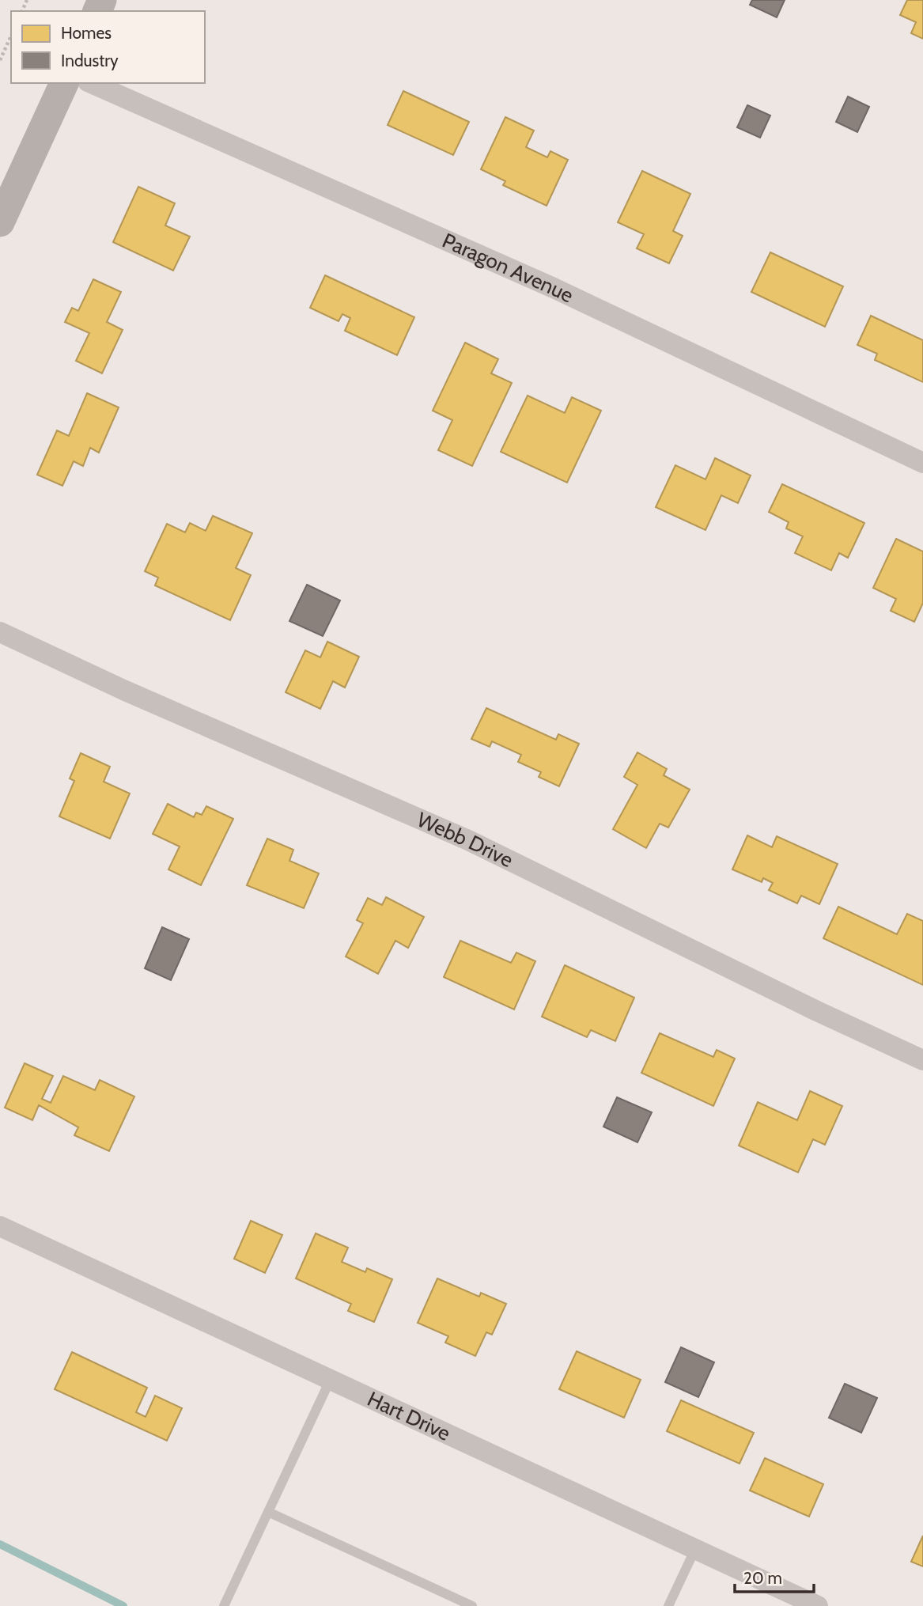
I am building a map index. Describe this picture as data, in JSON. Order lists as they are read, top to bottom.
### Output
{
  "streets": {
    "street": ["Paragon Avenue", "Webb Drive", "Hart Drive"]
  },
  "legend": ["Homes", "Industry"],
  "scale_bar": "20 m"
}
